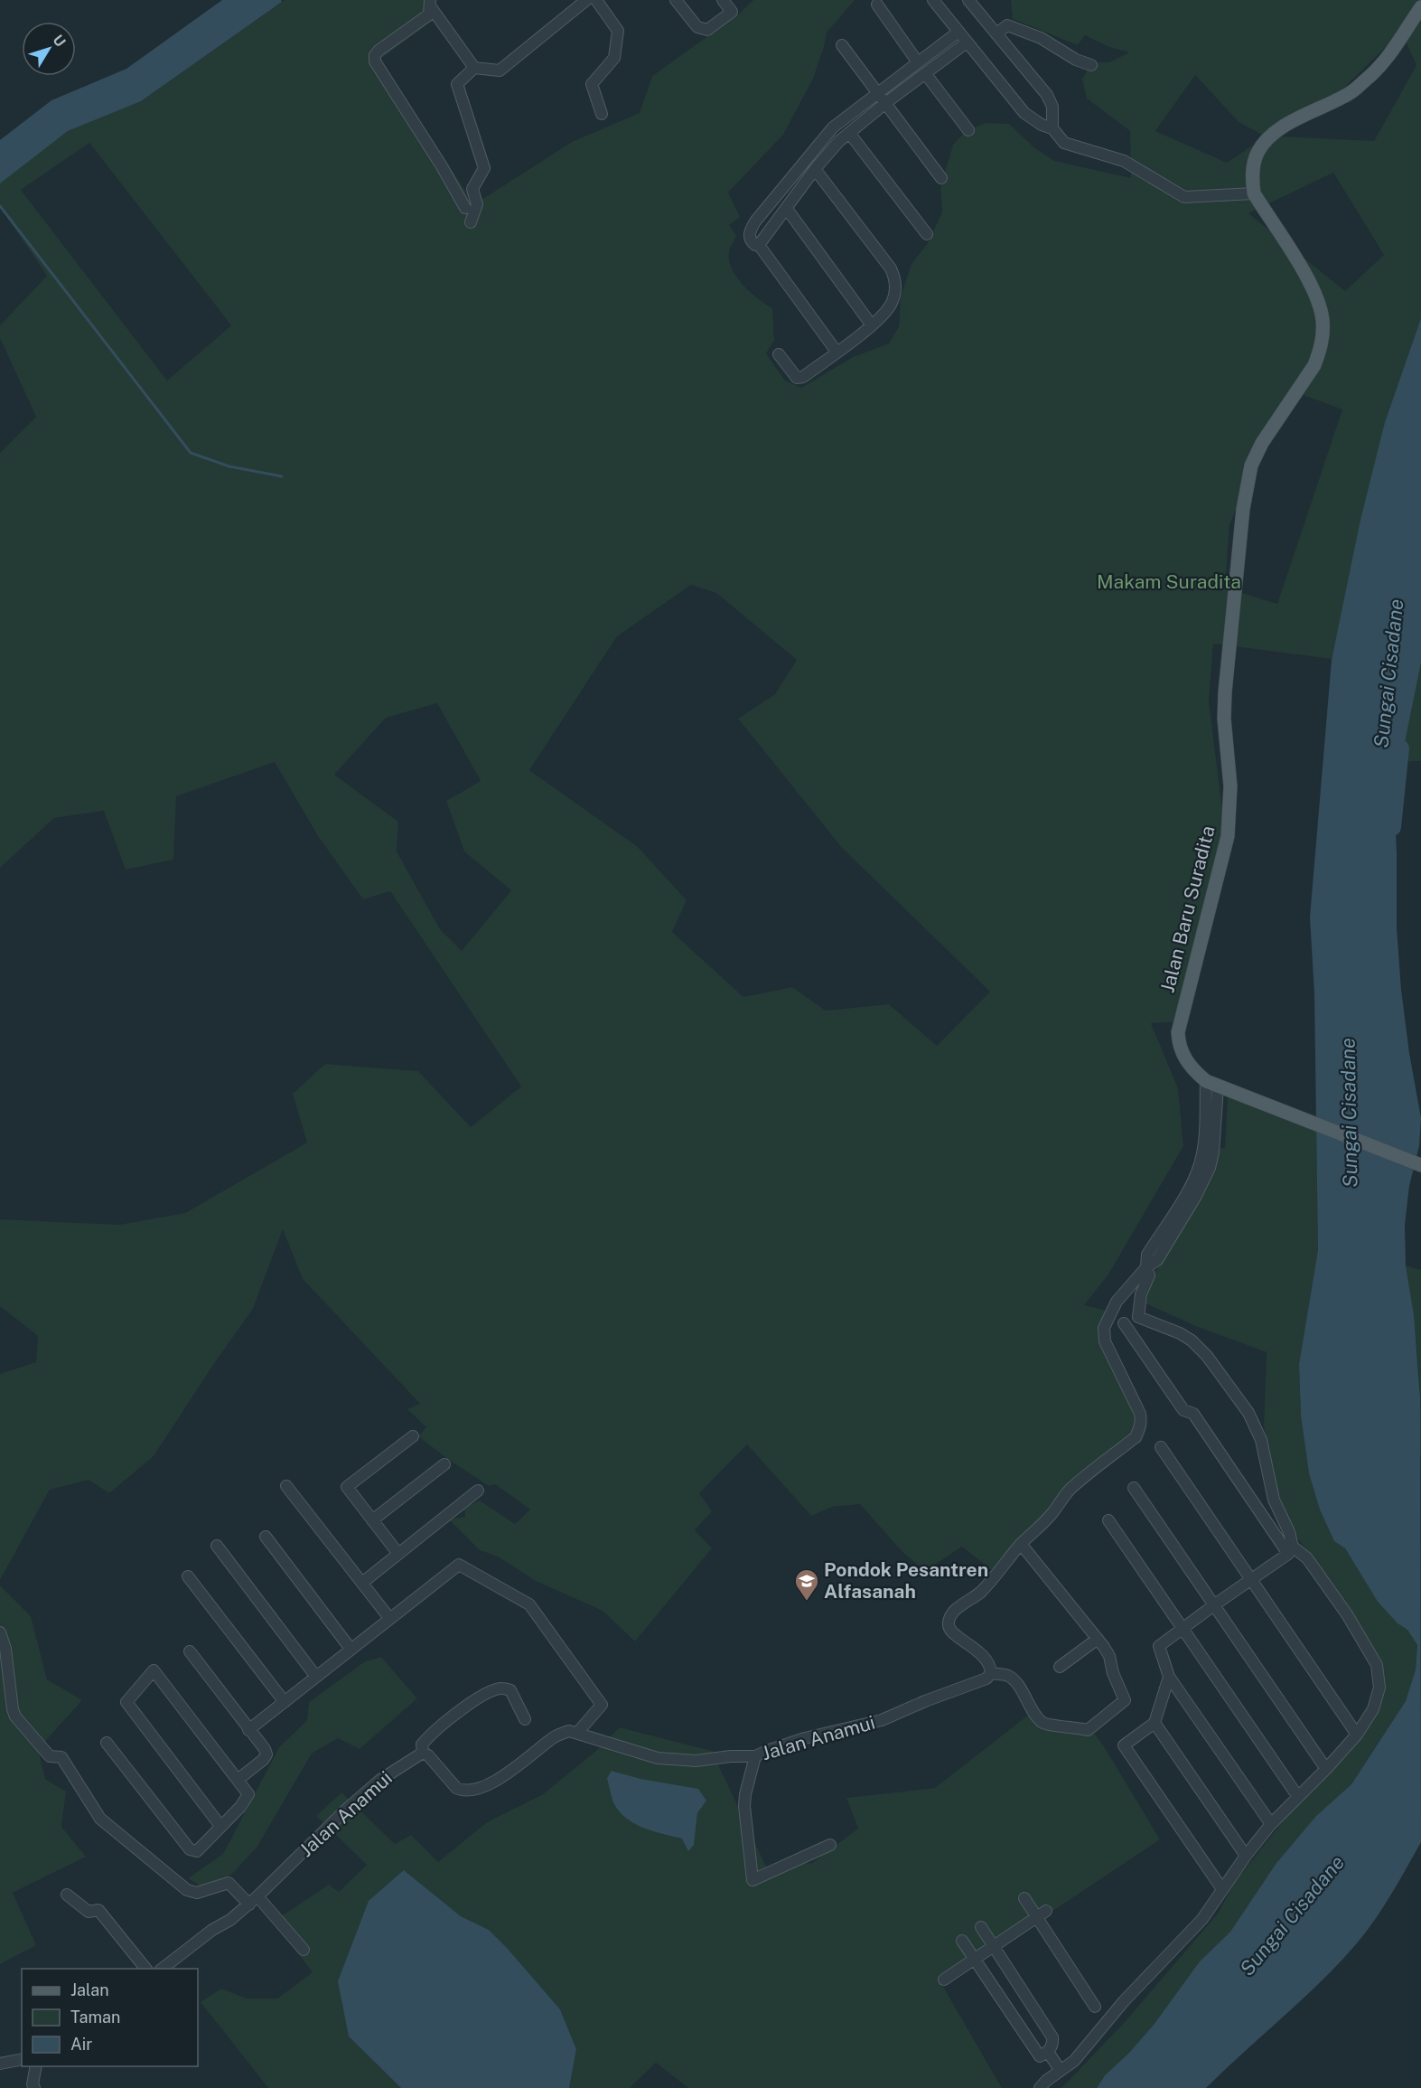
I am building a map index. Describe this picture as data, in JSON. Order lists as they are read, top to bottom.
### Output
{
  "streets": {
    "main road": ["Jalan Baru Suradita"],
    "street": ["Jalan Anamui"]
  },
  "water": ["Sungai Cisadane"],
  "parks": ["Makam Suradita"],
  "places": {
    "school or university": ["Pondok Pesantren Alfasanah"]
  },
  "legend": ["Jalan", "Taman", "Air"],
  "north": "top right"
}
